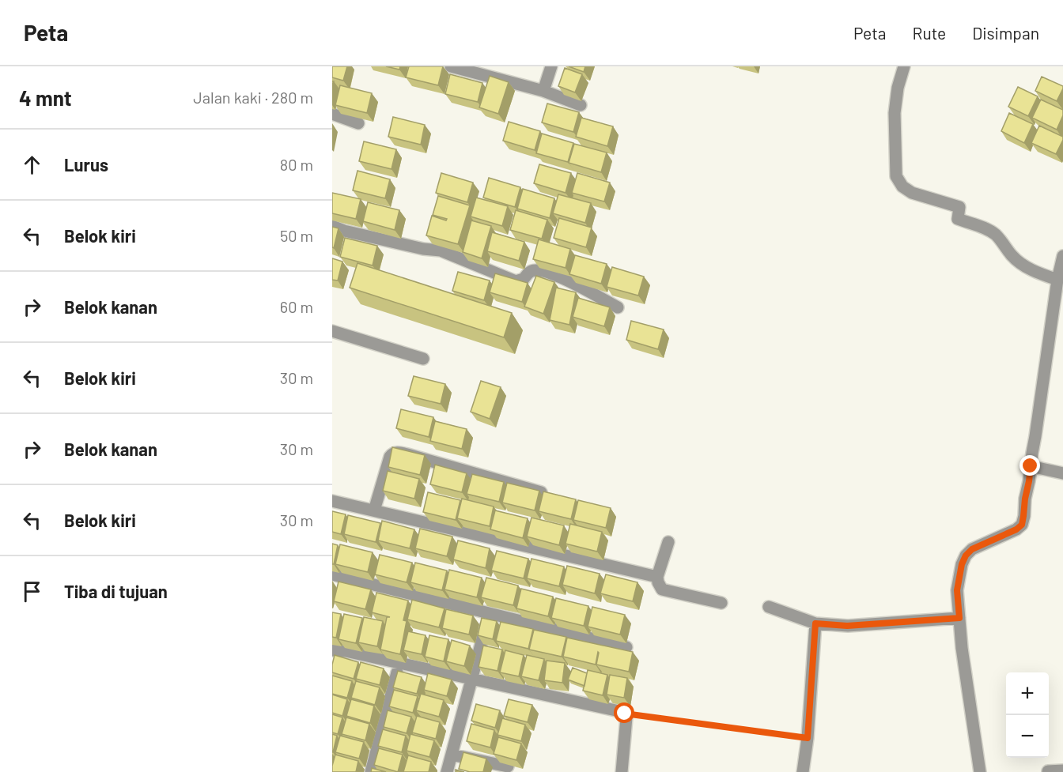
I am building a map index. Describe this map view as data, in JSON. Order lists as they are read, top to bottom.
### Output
{
  "page": {
    "header": "Peta",
    "nav": ["Peta", "Rute", "Disimpan"],
    "heading": ["4 mnt", "Jalan kaki · 280 m"],
    "list": [
      ["Lurus", "80 m"],
      ["Belok kiri", "50 m"],
      ["Belok kanan", "60 m"],
      ["Belok kiri", "30 m"],
      ["Belok kanan", "30 m"],
      ["Belok kiri", "30 m"],
      "Tiba di tujuan"
    ],
    "map_buttons": ["+", "−"]
  }
}
